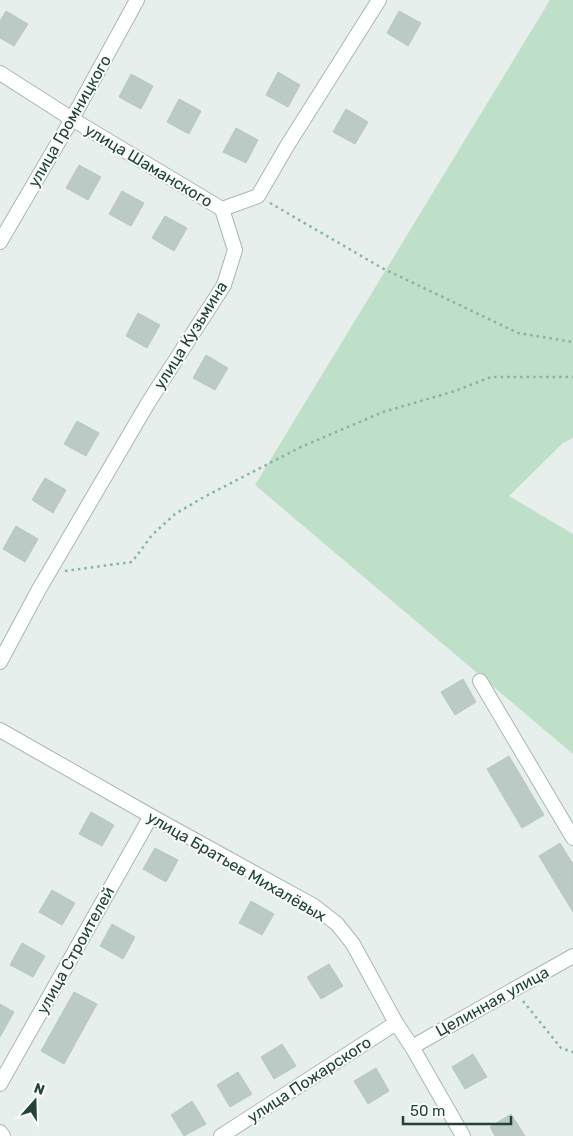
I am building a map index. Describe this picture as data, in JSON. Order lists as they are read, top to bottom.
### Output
{
  "streets": {
    "street": [
      "улица Громницкого",
      "улица Шаманского",
      "улица Кузьмина",
      "улица Братьев Михалёвых",
      "улица Строителей",
      "Целинная улица",
      "улица Пожарского"
    ]
  },
  "crossings": [
    ["улица Громницкого", "улица Шаманского"],
    ["улица Шаманского", "улица Кузьмина"],
    ["улица Братьев Михалёвых", "улица Строителей"],
    ["улица Братьев Михалёвых", "Целинная улица"],
    ["улица Братьев Михалёвых", "улица Пожарского"]
  ],
  "scale_bar": "50 m",
  "north": "top"
}
